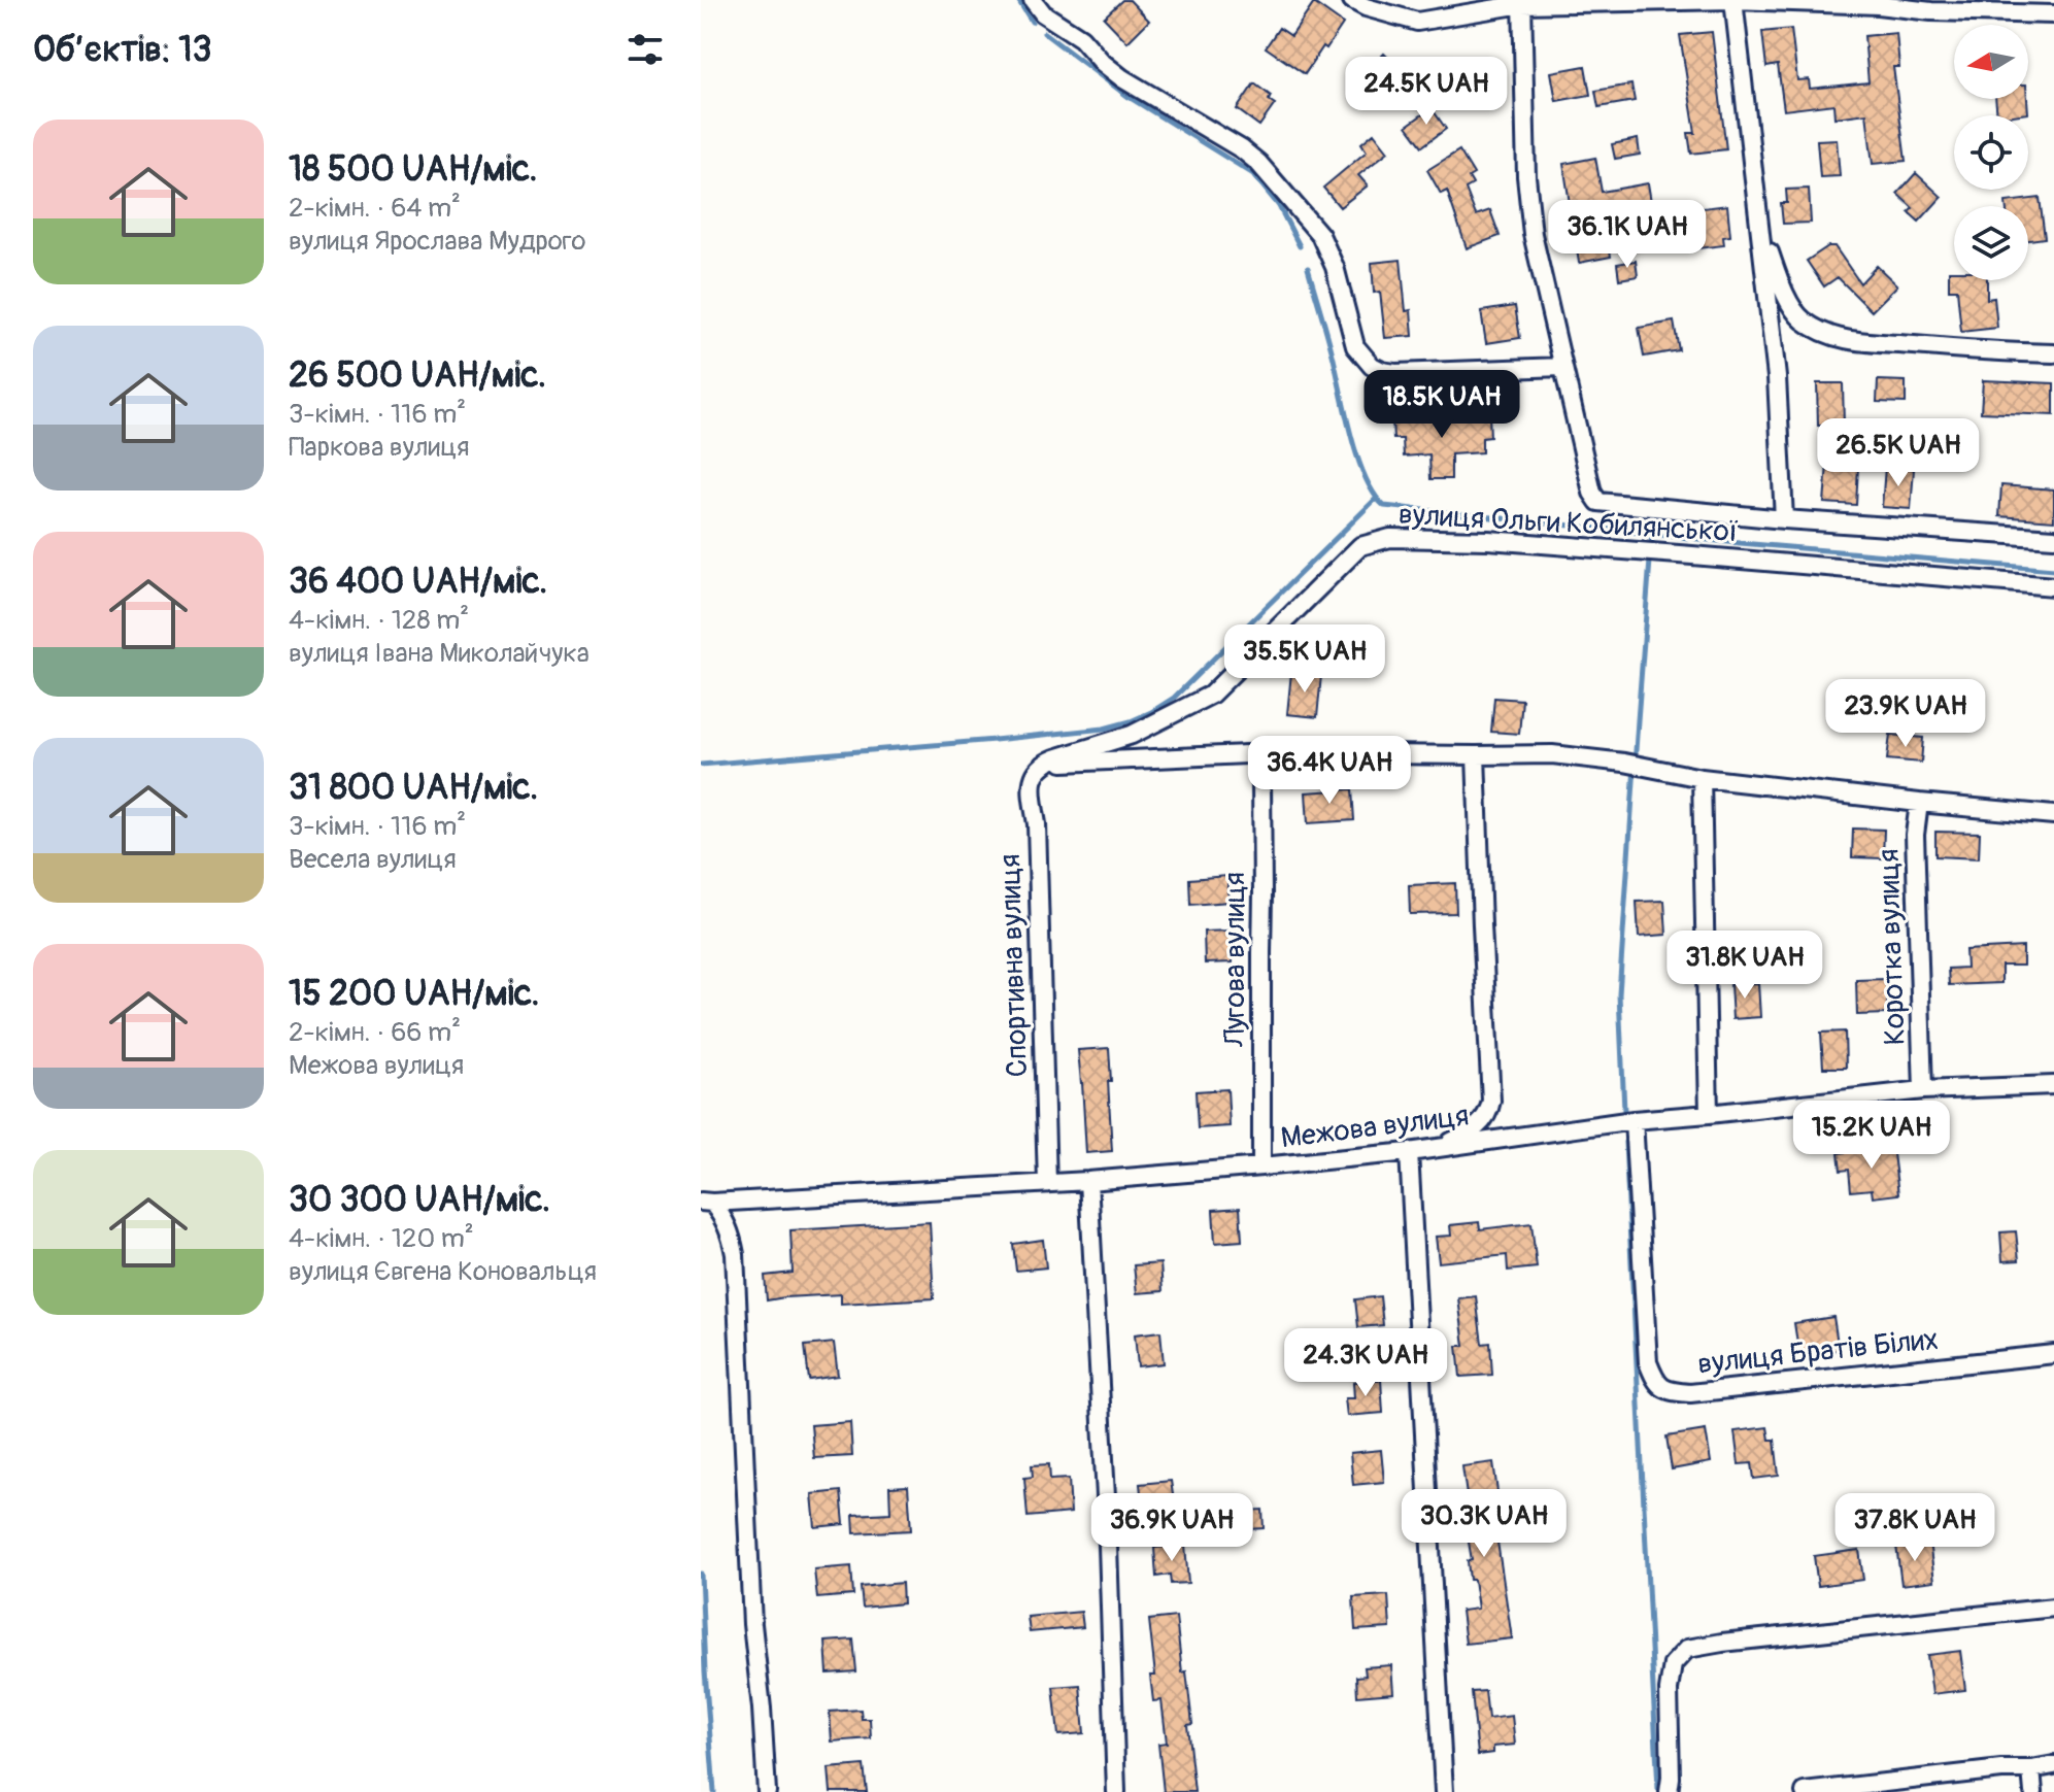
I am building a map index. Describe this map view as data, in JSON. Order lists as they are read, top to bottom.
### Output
{
  "streets": {
    "street": [
      "вулиця Ольги Кобилянської",
      "Коротка вулиця",
      "Лугова вулиця",
      "Спортивна вулиця",
      "Межова вулиця",
      "вулиця Братів Білих"
    ]
  },
  "crossings": [
    ["вулиця Ольги Кобилянської", "Спортивна вулиця"],
    ["Коротка вулиця", "Межова вулиця"],
    ["Лугова вулиця", "Межова вулиця"],
    ["Спортивна вулиця", "Межова вулиця"],
    ["Межова вулиця", "вулиця Братів Білих"]
  ],
  "north": "left",
  "page": {
    "heading": "Об’єктів: 13",
    "price": [
      "24.5K UAH",
      "36.1K UAH",
      "18.5K UAH",
      "26.5K UAH",
      "35.5K UAH",
      "23.9K UAH",
      "36.4K UAH",
      "31.8K UAH",
      "15.2K UAH",
      "24.3K UAH",
      "30.3K UAH",
      "36.9K UAH",
      "37.8K UAH"
    ],
    "list": [
      {
        "name": "18 500 UAH/міс.",
        "note": "2-кімн. · 64 m² · вулиця Ярослава Мудрого"
      },
      {
        "name": "26 500 UAH/міс.",
        "note": "3-кімн. · 116 m² · Паркова вулиця"
      },
      {
        "name": "36 400 UAH/міс.",
        "note": "4-кімн. · 128 m² · вулиця Івана Миколайчука"
      },
      {
        "name": "31 800 UAH/міс.",
        "note": "3-кімн. · 116 m² · Весела вулиця"
      },
      {
        "name": "15 200 UAH/міс.",
        "note": "2-кімн. · 66 m² · Межова вулиця"
      },
      {
        "name": "30 300 UAH/міс.",
        "note": "4-кімн. · 120 m² · вулиця Євгена Коновальця"
      }
    ]
  }
}
